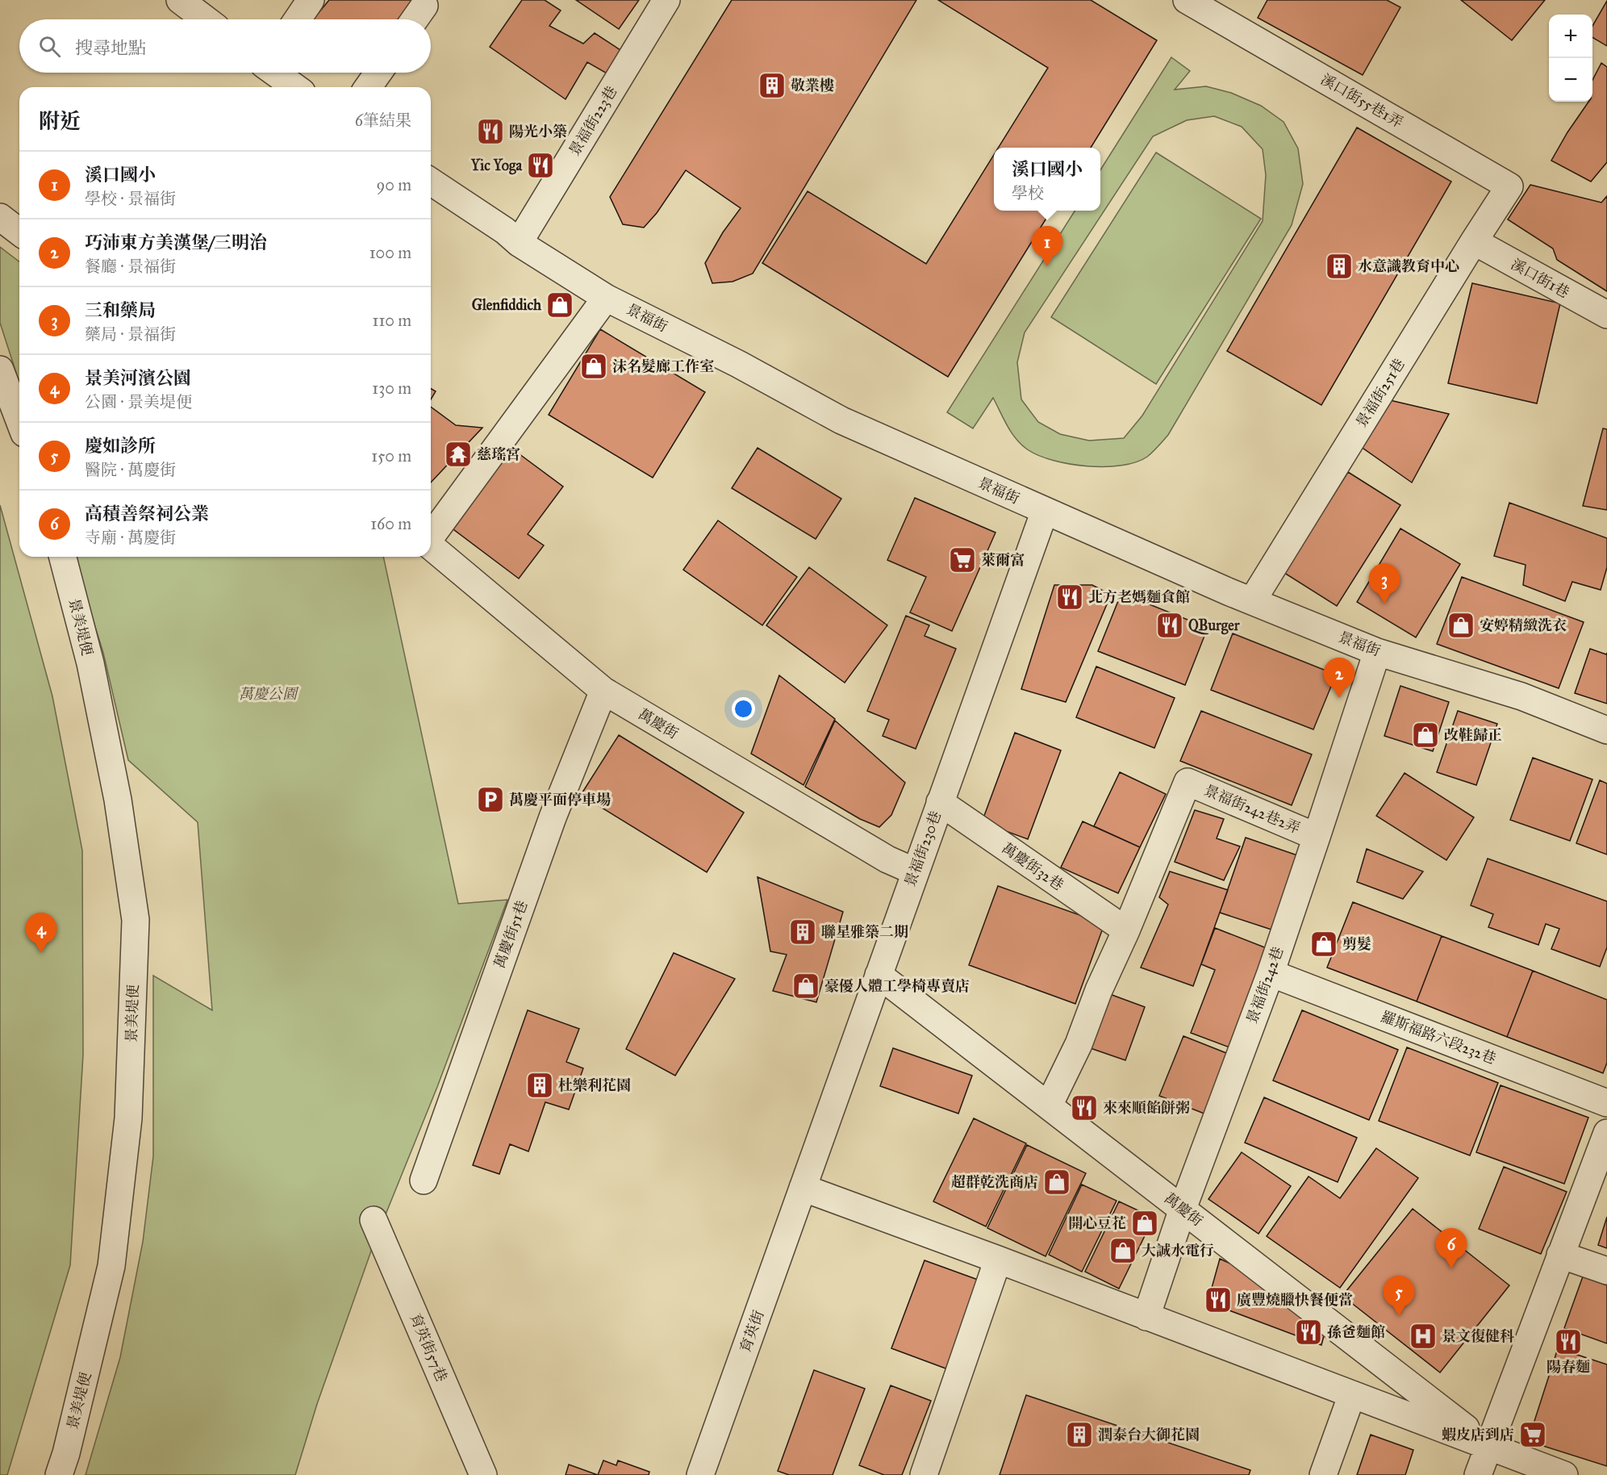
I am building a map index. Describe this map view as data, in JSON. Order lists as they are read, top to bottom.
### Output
{
  "streets": {
    "street": [
      "溪口街55巷1弄",
      "景福街223巷",
      "溪口街1巷",
      "景福街",
      "景福街251巷",
      "景美堤便",
      "萬慶街",
      "景福街242巷2弄",
      "景福街230巷",
      "萬慶街32巷",
      "萬慶街51巷",
      "景福街242巷",
      "羅斯福路六段232巷",
      "育英街",
      "育英街57巷"
    ]
  },
  "crossings": [
    ["溪口街55巷1弄", "景福街251巷"],
    ["景福街223巷", "景福街"],
    ["溪口街1巷", "景福街251巷"],
    ["景福街", "景福街251巷"],
    ["景福街", "景福街230巷"],
    ["景福街", "景福街242巷"],
    ["萬慶街", "景福街230巷"],
    ["萬慶街", "萬慶街51巷"],
    ["萬慶街", "景福街242巷"],
    ["萬慶街", "育英街"],
    ["景福街242巷2弄", "萬慶街32巷"],
    ["景福街242巷2弄", "景福街242巷"],
    ["景福街230巷", "萬慶街32巷"],
    ["景福街230巷", "育英街"],
    ["景福街242巷", "羅斯福路六段232巷"]
  ],
  "parks": ["萬慶公園"],
  "places": {
    "building": [
      "敬業樓",
      "水意識教育中心",
      "聯星雅築二期",
      "杜樂利花園",
      "潤泰台大御花園"
    ],
    "restaurant": [
      "陽光小築",
      "Yic Yoga",
      "北方老媽麵食館",
      "QBurger",
      "來來順餡餅粥",
      "廣豐燒臘快餐便當",
      "孫爸麵館",
      "陽春麵"
    ],
    "shop": [
      "Glenfiddich",
      "沫名髮廊工作室",
      "安婷精緻洗衣",
      "改鞋歸正",
      "剪髮",
      "豪優人體工學椅專賣店",
      "超群乾洗商店",
      "開心豆花",
      "大誠水電行"
    ],
    "temple": ["慈瑤宮"],
    "supermarket": ["萊爾富", "蝦皮店到店"],
    "parking": ["萬慶平面停車場"],
    "hospital": ["景文復健科"]
  },
  "page": {
    "map_buttons": ["+", "−"],
    "search": "搜尋地點",
    "heading": ["附近", "6筆結果"],
    "popup": ["溪口國小", "學校"],
    "list": [
      {
        "mark": "1",
        "name": "溪口國小",
        "note": "學校 · 景福街",
        "value": "90 m"
      },
      {
        "mark": "2",
        "name": "巧沛東方美漢堡/三明治",
        "note": "餐廳 · 景福街",
        "value": "100 m"
      },
      {
        "mark": "3",
        "name": "三和藥局",
        "note": "藥局 · 景福街",
        "value": "110 m"
      },
      {
        "mark": "4",
        "name": "景美河濱公園",
        "note": "公園 · 景美堤便",
        "value": "130 m"
      },
      {
        "mark": "5",
        "name": "慶如診所",
        "note": "醫院 · 萬慶街",
        "value": "150 m"
      },
      {
        "mark": "6",
        "name": "高積善祭祠公業",
        "note": "寺廟 · 萬慶街",
        "value": "160 m"
      }
    ],
    "pins": [
      "1",
      "3",
      "2",
      "4",
      "6",
      "5"
    ]
  }
}
